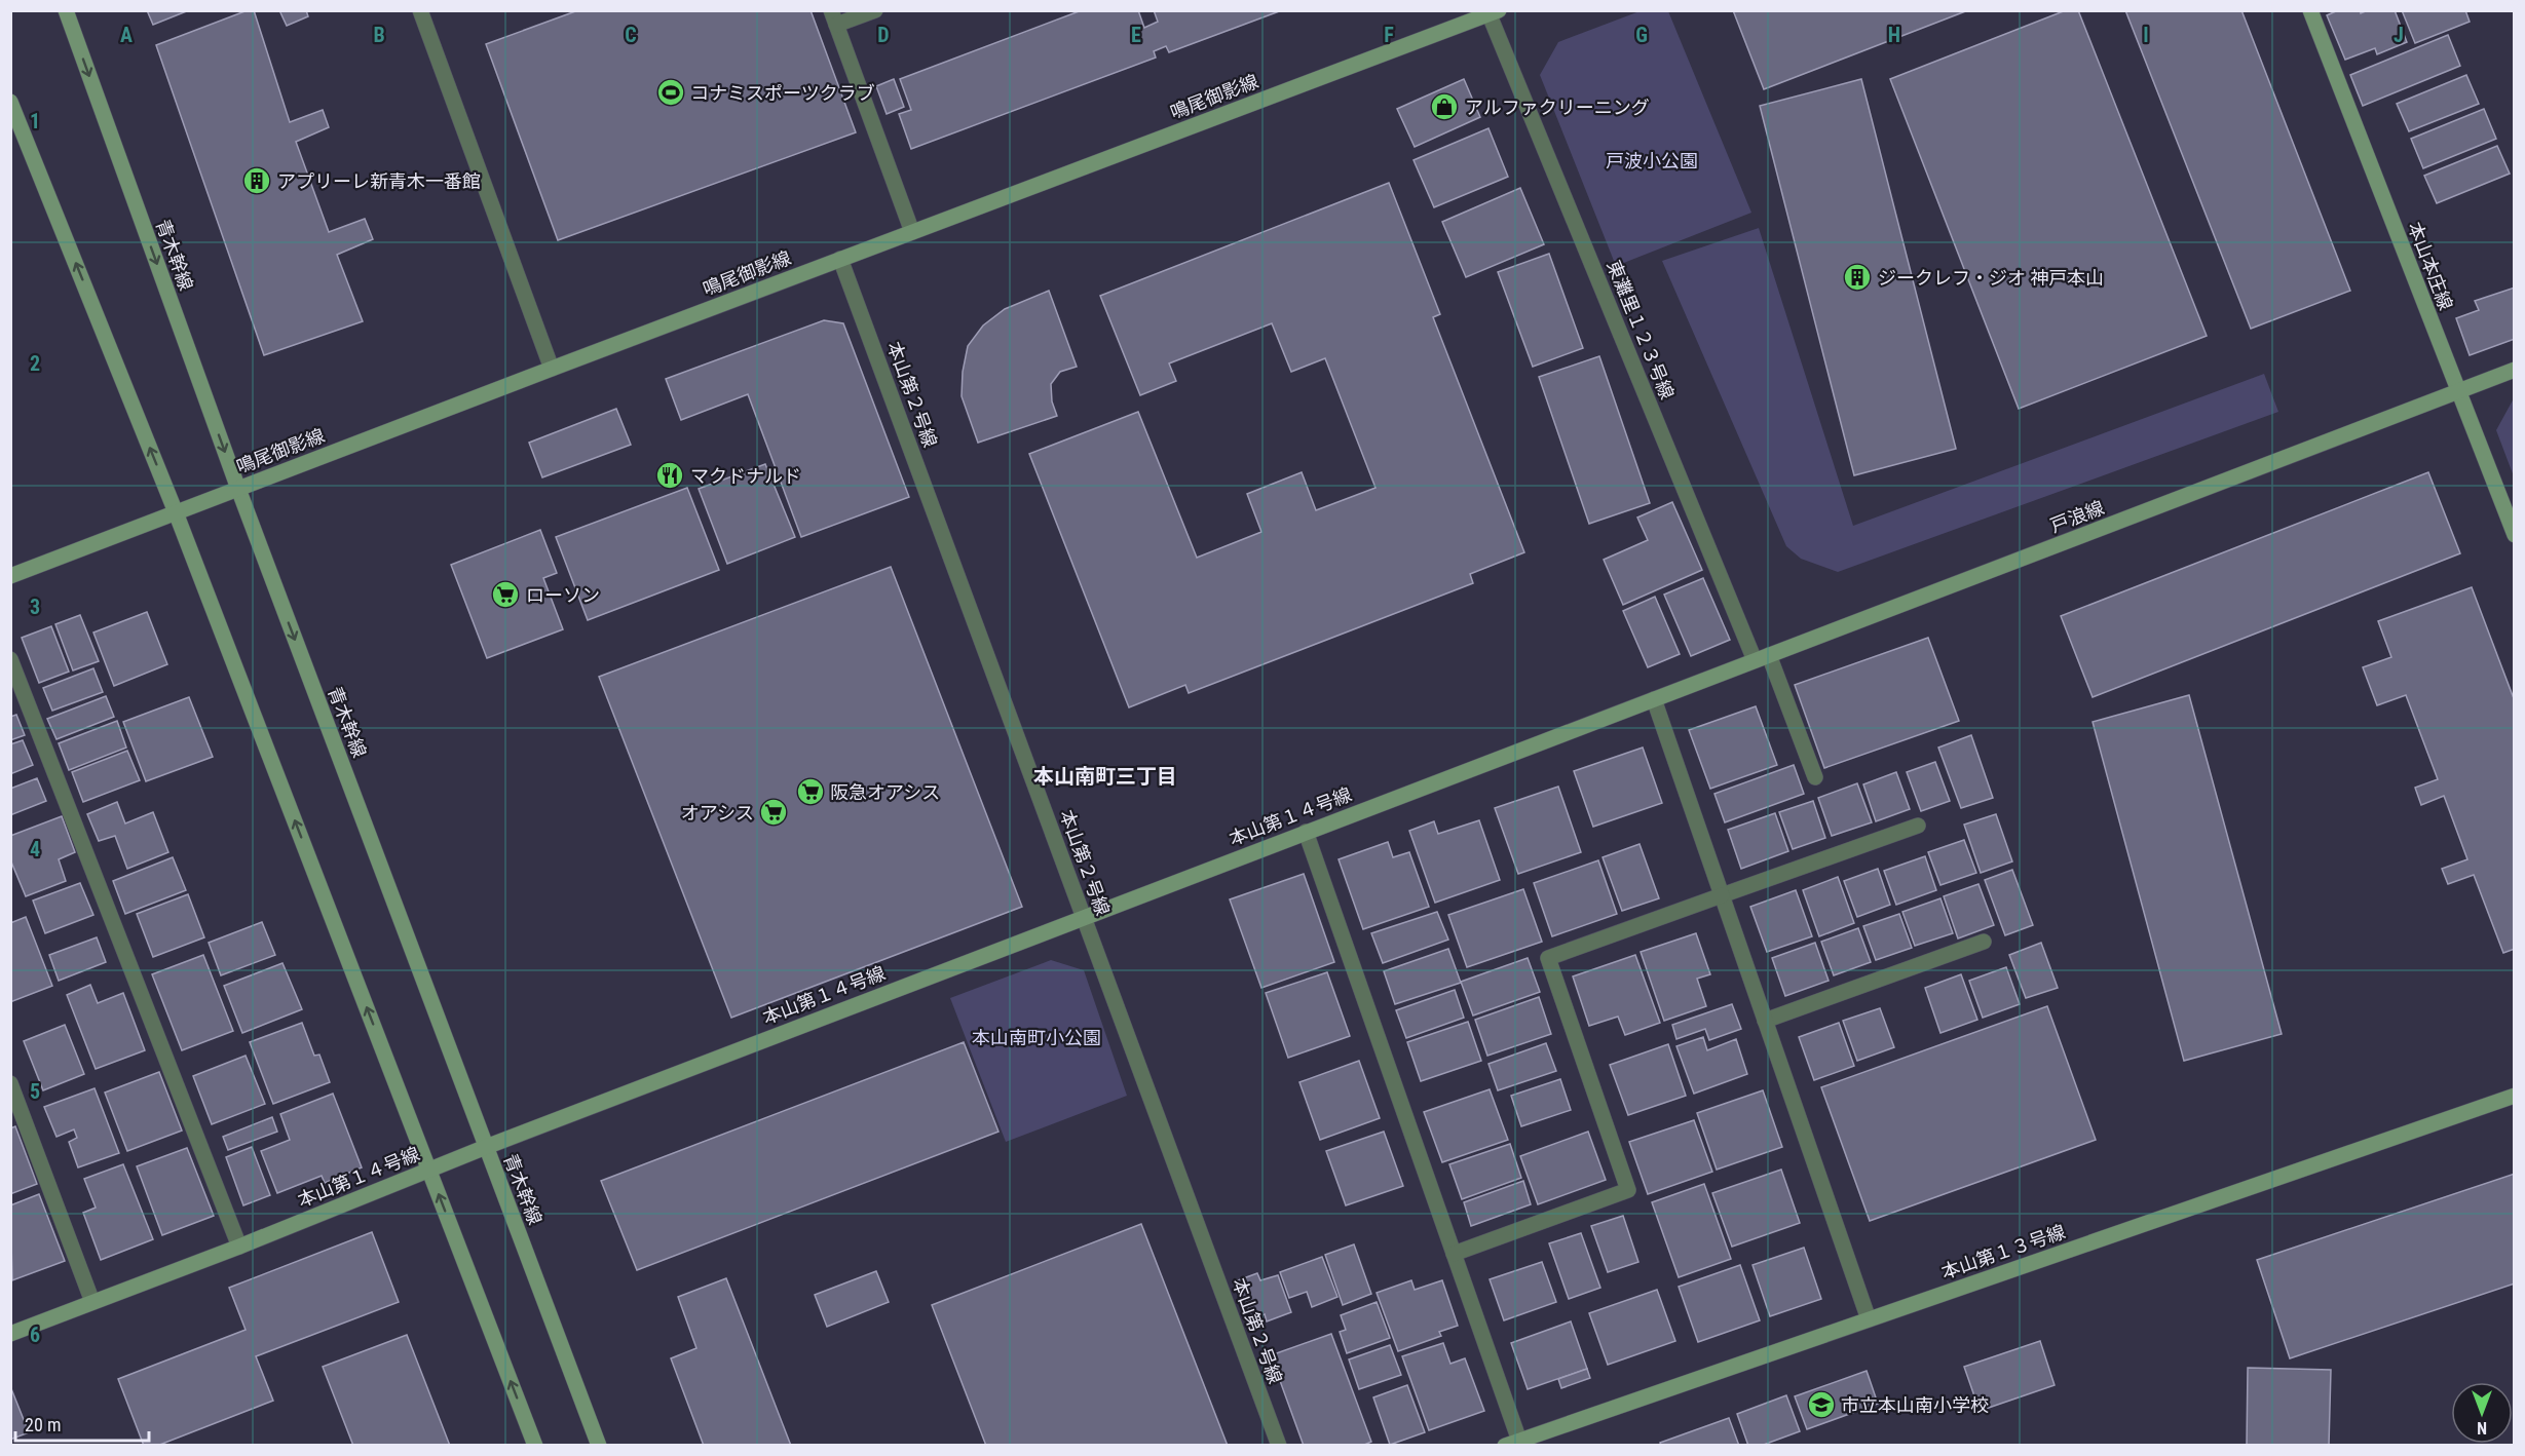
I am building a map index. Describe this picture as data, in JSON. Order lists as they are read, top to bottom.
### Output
{
  "streets": {
    "street": [
      "鳴尾御影線",
      "青木幹線",
      "本山本庄線",
      "東灘里１２３号線",
      "本山第２号線",
      "戸浪線",
      "本山第１４号線",
      "本山第１３号線"
    ]
  },
  "crossings": [
    ["鳴尾御影線", "青木幹線"],
    ["鳴尾御影線", "東灘里１２３号線"],
    ["鳴尾御影線", "本山第２号線"],
    ["青木幹線", "本山第１４号線"],
    ["本山本庄線", "戸浪線"],
    ["東灘里１２３号線", "戸浪線"],
    ["本山第２号線", "本山第１４号線"],
    ["戸浪線", "本山第１４号線"]
  ],
  "districts": ["本山南町三丁目"],
  "parks": ["戸波小公園", "本山南町小公園"],
  "places": {
    "sports": ["コナミスポーツクラブ"],
    "shop": ["アルファクリーニング"],
    "building": ["アプリーレ新青木一番館", "ジークレフ・ジオ 神戸本山"],
    "restaurant": ["マクドナルド"],
    "supermarket": ["ローソン", "阪急オアシス", "オアシス"],
    "school or university": ["市立本山南小学校"]
  },
  "scale_bar": "20 m",
  "north": "bottom",
  "grid": {
    "columns": [
      "A",
      "B",
      "C",
      "D",
      "E",
      "F",
      "G",
      "H",
      "I",
      "J"
    ],
    "rows": [
      "1",
      "2",
      "3",
      "4",
      "5",
      "6"
    ]
  }
}
